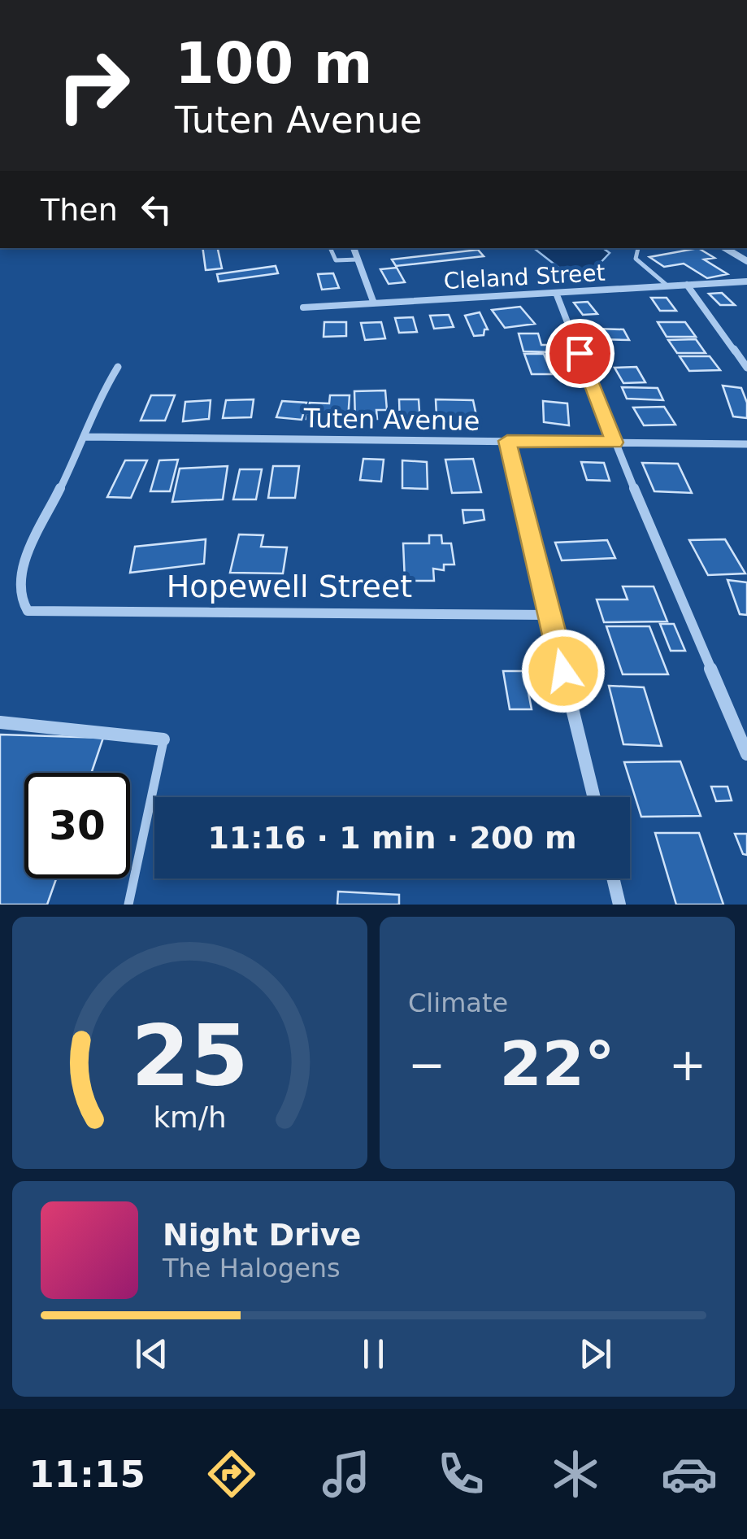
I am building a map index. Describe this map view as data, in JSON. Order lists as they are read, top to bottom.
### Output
{
  "streets": {
    "street": ["Cleland Street", "Tuten Avenue", "Hopewell Street"]
  },
  "crossings": [
    ["Tuten Avenue", "Hopewell Street"]
  ],
  "page": {
    "turn": ["100 m", "Tuten Avenue"],
    "then": "Then",
    "limit": "30",
    "trip": "11:16 · 1 min · 200 m",
    "tile": "Climate",
    "heat": ["−", "22°", "+"],
    "song": ["Night Drive", "The Halogens"],
    "tabs": "11:15",
    "gauge": ["25", "km/h"]
  }
}
